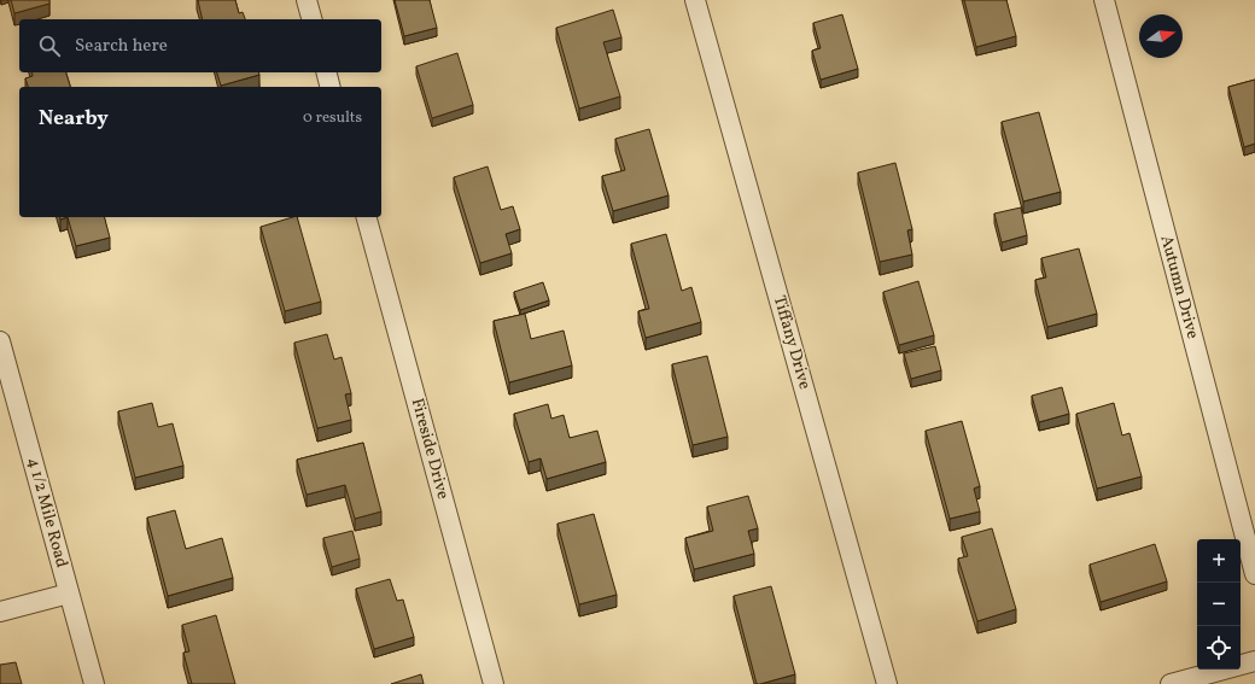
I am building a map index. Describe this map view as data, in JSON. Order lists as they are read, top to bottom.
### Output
{
  "streets": {
    "street": [
      "Autumn Drive",
      "Tiffany Drive",
      "Fireside Drive",
      "4 1/2 Mile Road"
    ]
  },
  "north": "right",
  "page": {
    "search": "Search here",
    "heading": ["Nearby", "0 results"],
    "map_buttons": ["+", "−"]
  }
}
